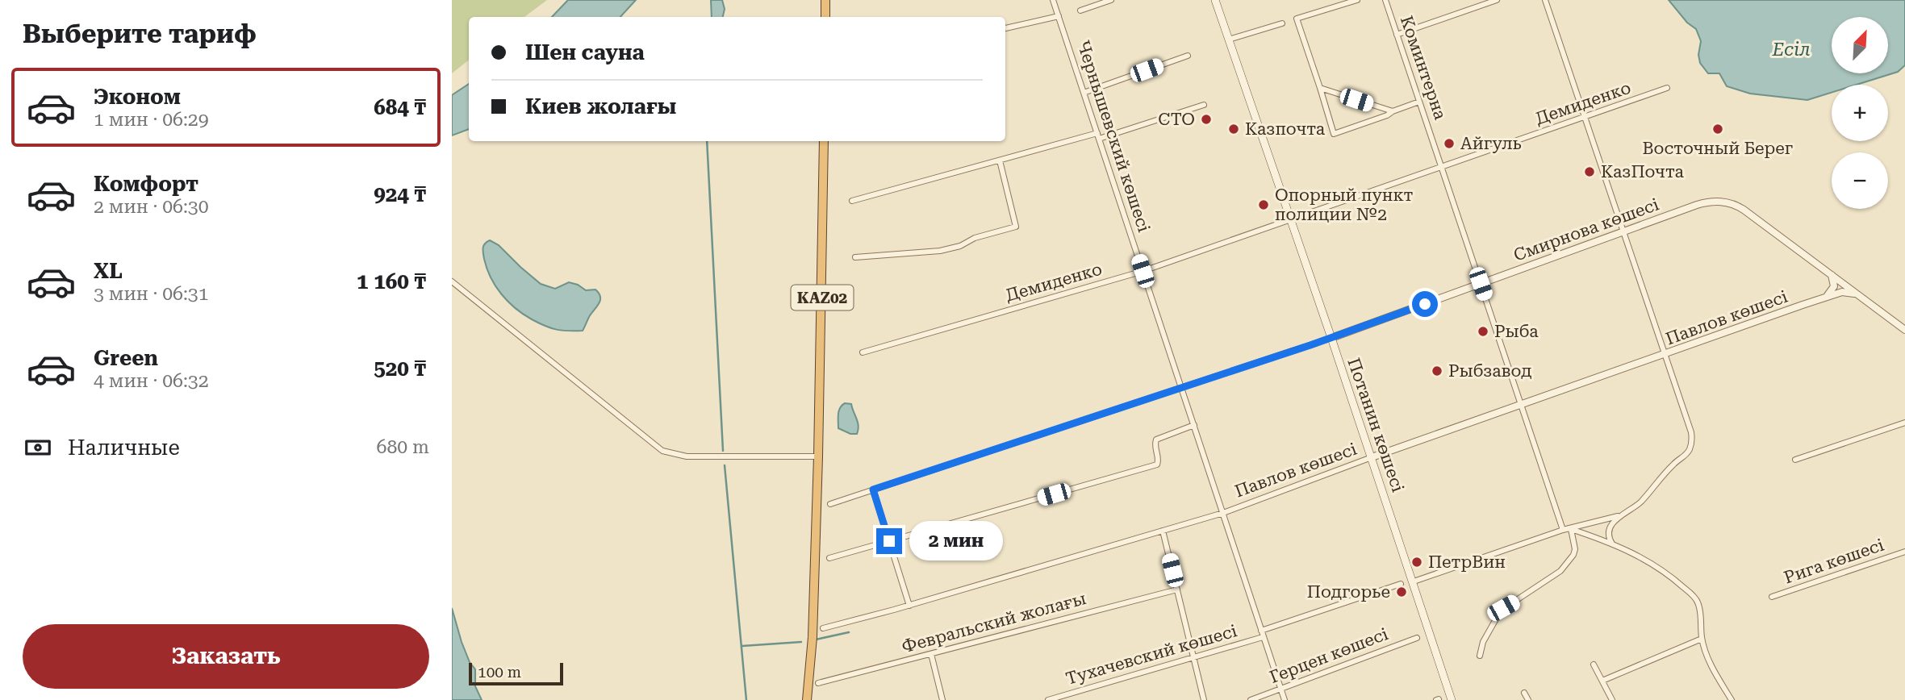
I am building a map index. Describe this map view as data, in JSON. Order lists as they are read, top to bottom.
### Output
{
  "streets": {
    "highway": ["KAZ02"],
    "main road": ["Потанин көшесі"],
    "street": [
      "Коминтерна",
      "Демиденко",
      "Чернышевский көшесі",
      "Смирнова көшесі",
      "Павлов көшесі",
      "Рига көшесі",
      "Февральский жолағы",
      "Тухачевский көшесі",
      "Герцен көшесі"
    ]
  },
  "crossings": [
    ["Коминтерна", "Демиденко"],
    ["Коминтерна", "Смирнова көшесі"],
    ["Коминтерна", "Павлов көшесі"],
    ["Демиденко", "Чернышевский көшесі"],
    ["Демиденко", "Потанин көшесі"],
    ["Чернышевский көшесі", "Смирнова көшесі"],
    ["Чернышевский көшесі", "Павлов көшесі"],
    ["Чернышевский көшесі", "Тухачевский көшесі"],
    ["Чернышевский көшесі", "Герцен көшесі"],
    ["Смирнова көшесі", "Павлов көшесі"],
    ["Смирнова көшесі", "Потанин көшесі"],
    ["Павлов көшесі", "Потанин көшесі"]
  ],
  "water": ["Есіл"],
  "places": [
    "СТО",
    "Казпочта",
    "Восточный Берег",
    "Айгуль",
    "КазПочта",
    "Опорный пункт полиции №2",
    "Рыба",
    "Рыбзавод",
    "ПетрВин",
    "Подгорье"
  ],
  "scale_bar": "100 m",
  "north": "top right",
  "page": {
    "heading": "Выберите тариф",
    "map_buttons": ["+", "−"],
    "banner": ["Шен сауна", "Киев жолағы"],
    "list": [
      {
        "name": "Эконом",
        "note": "1 мин · 06:29",
        "value": "684 ₸"
      },
      {
        "name": "Комфорт",
        "note": "2 мин · 06:30",
        "value": "924 ₸"
      },
      {
        "name": "XL",
        "note": "3 мин · 06:31",
        "value": "1 160 ₸"
      },
      {
        "name": "Green",
        "note": "4 мин · 06:32",
        "value": "520 ₸"
      }
    ],
    "pay": ["Наличные", "680 m"],
    "bubble": "2 мин",
    "buttons": "Заказать",
    "scale": "100 m"
  }
}
